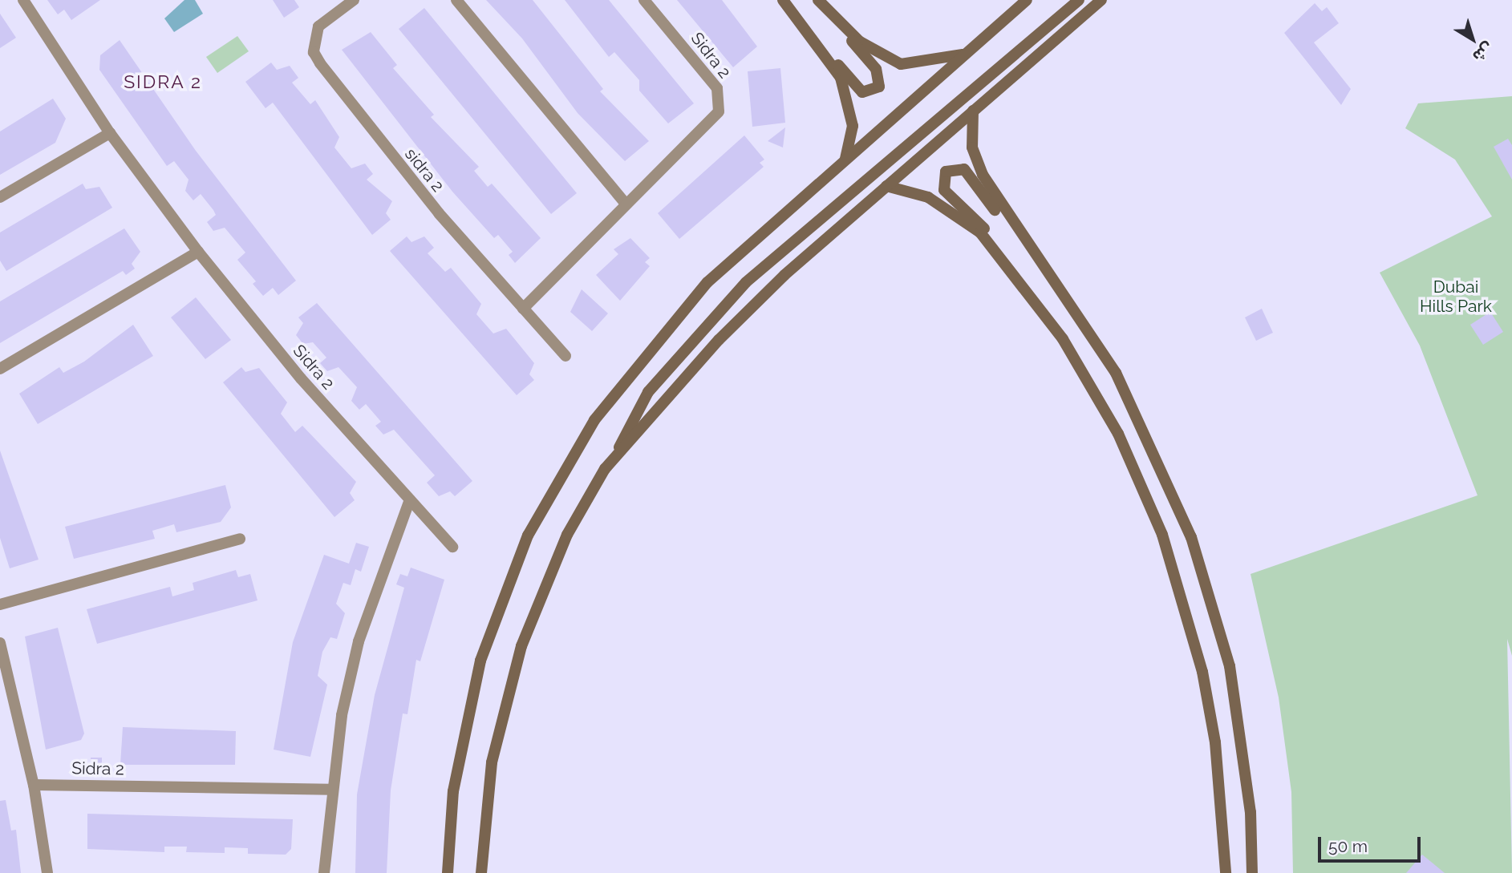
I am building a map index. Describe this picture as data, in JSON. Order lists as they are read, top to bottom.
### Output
{
  "streets": {
    "street": ["Sidra 2", "sidra 2"]
  },
  "crossings": [
    ["Sidra 2", "sidra 2"]
  ],
  "districts": ["SIDRA 2"],
  "parks": ["Dubai Hills Park"],
  "scale_bar": "50 m",
  "north": "bottom right"
}
